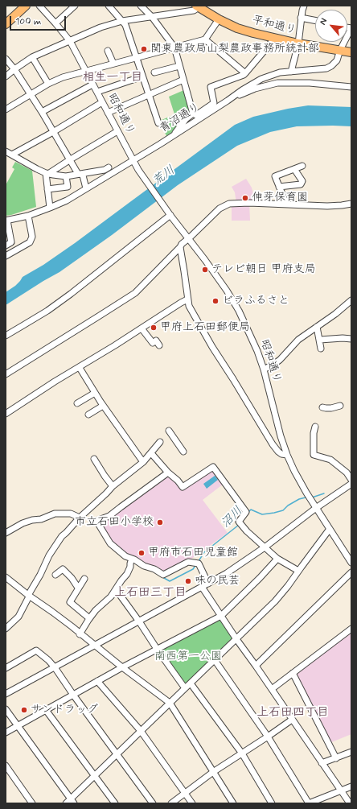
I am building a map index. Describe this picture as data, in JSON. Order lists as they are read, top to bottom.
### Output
{
  "streets": {
    "highway": ["平和通り"],
    "street": ["昭和通り", "青沼通り"]
  },
  "crossings": [
    ["平和通り", "青沼通り"],
    ["昭和通り", "青沼通り"]
  ],
  "districts": ["相生一丁目", "上石田三丁目", "上石田四丁目"],
  "water": ["荒川", "沼川"],
  "parks": ["南西第一公園"],
  "places": [
    "関東農政局山梨農政事務所統計部",
    "伸芽保育園",
    "テレビ朝日 甲府支局",
    "ビラふるさと",
    "甲府上石田郵便局",
    "市立石田小学校",
    "甲府市石田児童館",
    "味の民芸",
    "サンドラッグ"
  ],
  "scale_bar": "100 m",
  "north": "top left"
}
